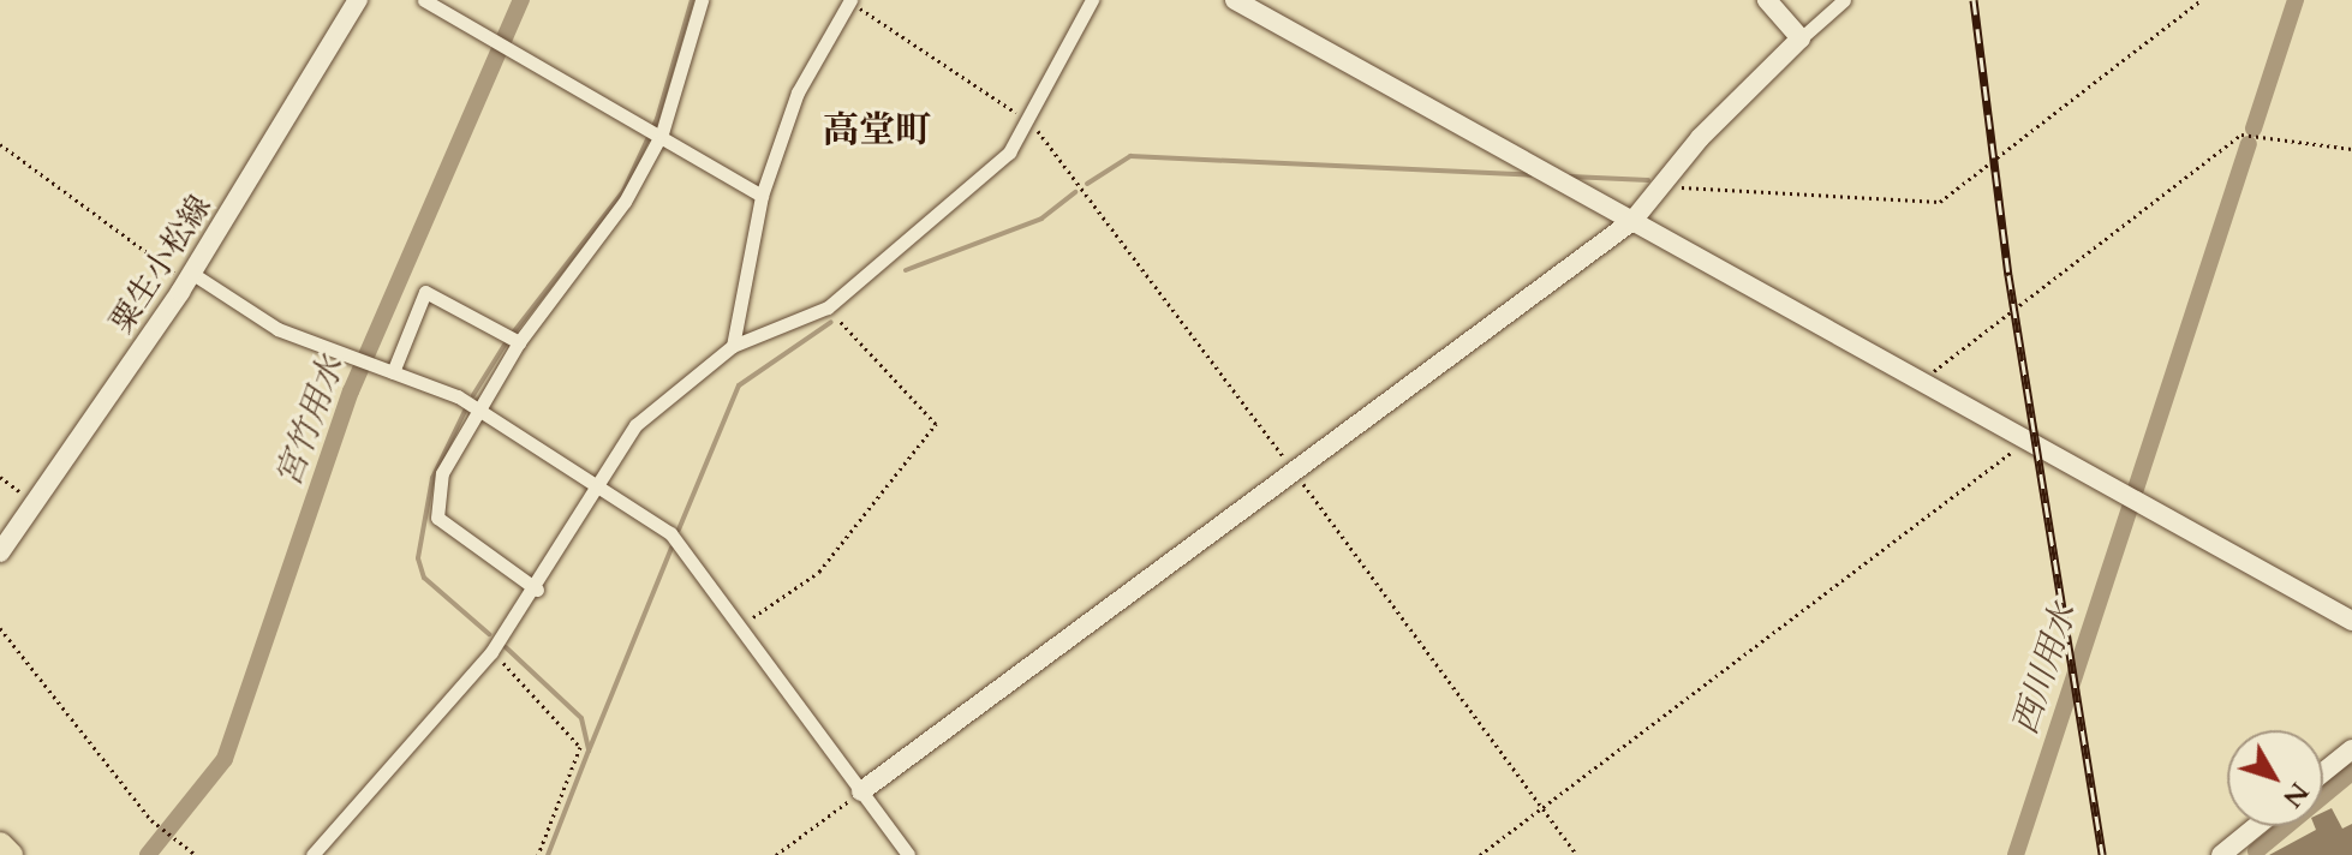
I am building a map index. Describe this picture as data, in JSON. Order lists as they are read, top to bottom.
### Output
{
  "streets": {
    "street": ["粟生小松線"]
  },
  "districts": ["高堂町"],
  "water": ["宮竹用水", "西川用水"],
  "north": "bottom right"
}
